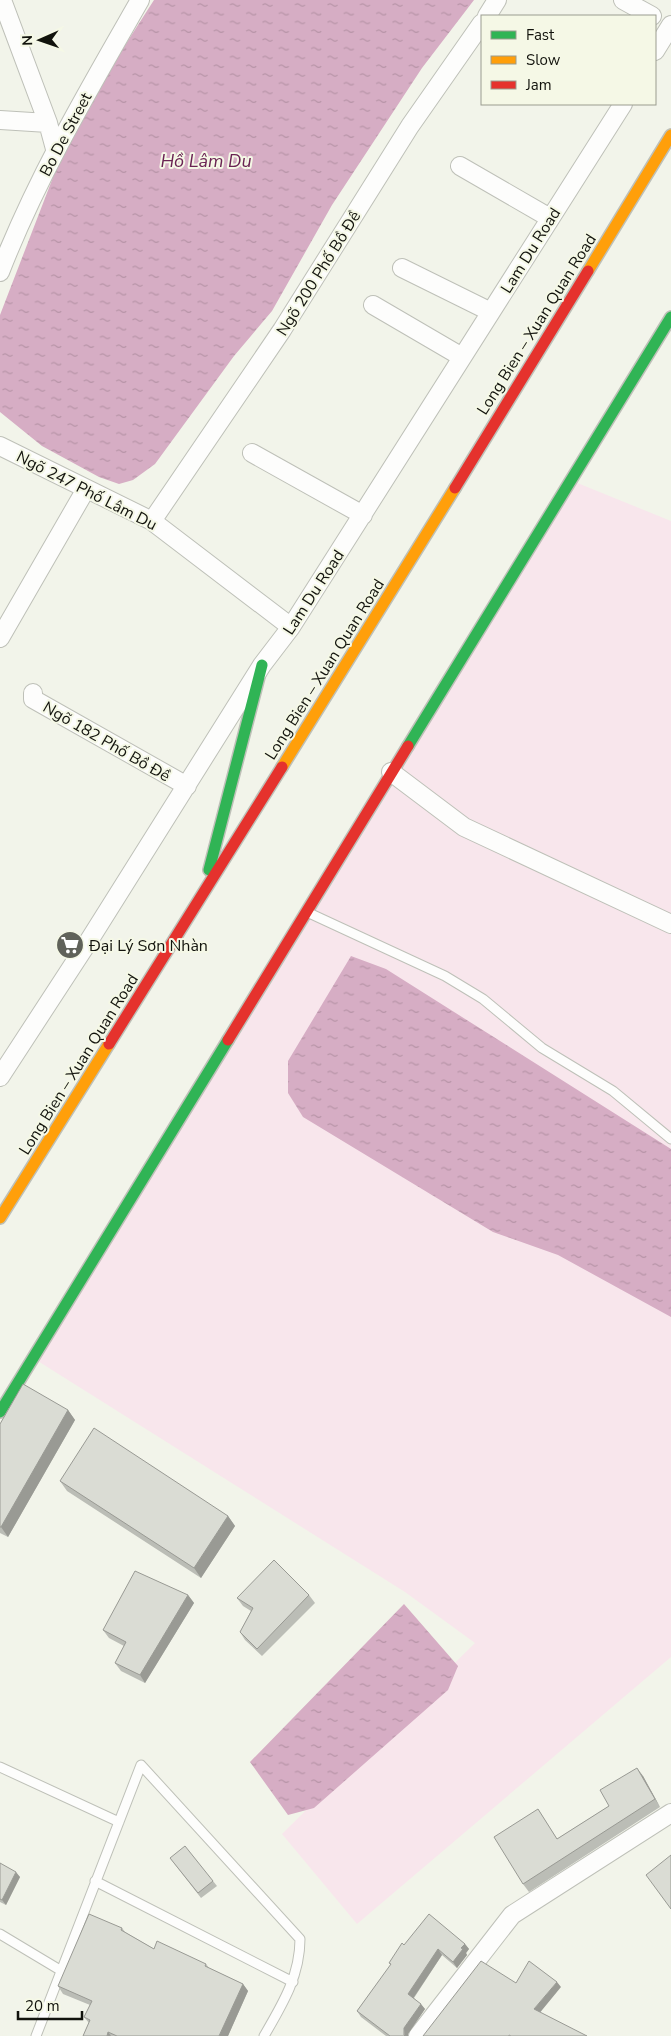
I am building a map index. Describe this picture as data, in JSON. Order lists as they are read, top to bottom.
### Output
{
  "streets": {
    "main road": ["Long Bien – Xuan Quan Road"],
    "street": [
      "Bo De Street",
      "Lam Du Road",
      "Ngõ 200 Phố Bồ Đề",
      "Ngõ 247 Phố Lâm Du",
      "Ngõ 182 Phố Bồ Đề"
    ]
  },
  "crossings": [
    ["Lam Du Road", "Ngõ 247 Phố Lâm Du"],
    ["Lam Du Road", "Ngõ 182 Phố Bồ Đề"],
    ["Ngõ 200 Phố Bồ Đề", "Ngõ 247 Phố Lâm Du"]
  ],
  "water": ["Hồ Lâm Du"],
  "places": {
    "supermarket": ["Đại Lý Sơn Nhàn"]
  },
  "legend": ["Fast", "Slow", "Jam"],
  "scale_bar": "20 m",
  "north": "left"
}
